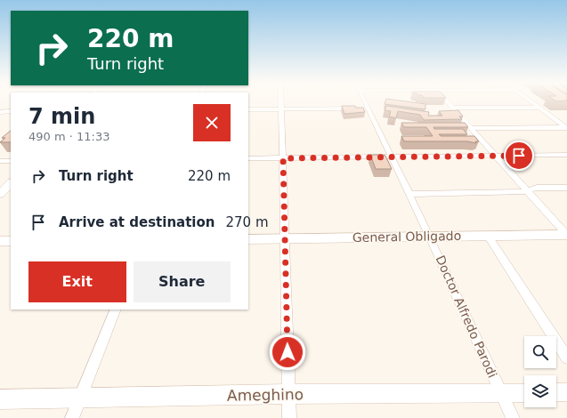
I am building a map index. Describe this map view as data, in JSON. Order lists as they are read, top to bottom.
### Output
{
  "streets": {
    "street": ["General Obligado", "Doctor Alfredo Parodi", "Ameghino"]
  },
  "crossings": [
    ["General Obligado", "Doctor Alfredo Parodi"],
    ["Doctor Alfredo Parodi", "Ameghino"]
  ],
  "page": {
    "turn": ["220 m", "Turn right"],
    "heading": ["7 min", "490 m · 11:33"],
    "list": [
      {
        "name": "Turn right",
        "value": "220 m"
      },
      {
        "name": "Arrive at destination",
        "value": "270 m"
      }
    ],
    "buttons": ["Exit", "Share"]
  }
}
